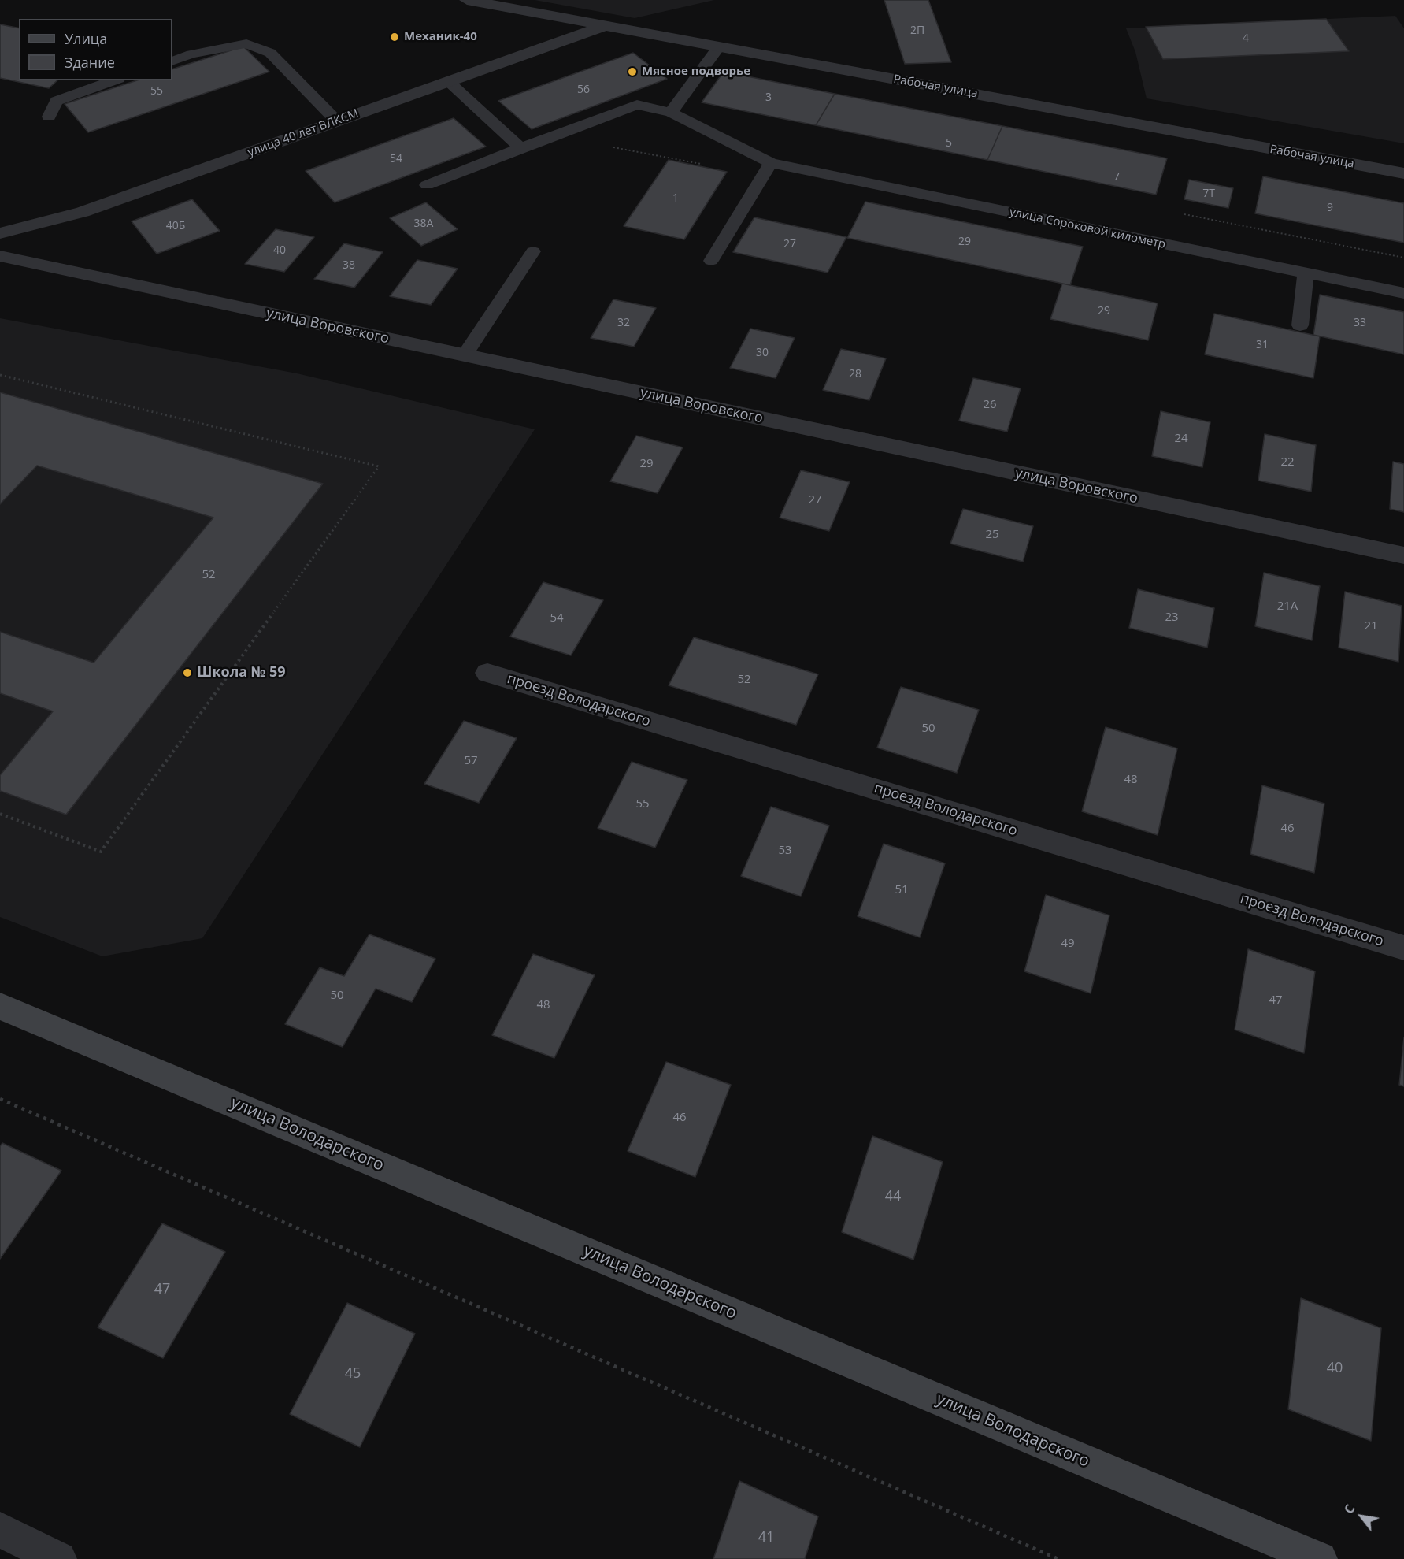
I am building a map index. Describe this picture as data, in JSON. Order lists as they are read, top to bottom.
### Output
{
  "streets": {
    "street": [
      "Рабочая улица",
      "улица 40 лет ВЛКСМ",
      "улица Воровского",
      "проезд Володарского",
      "улица Володарского"
    ],
    "lane": ["улица Сороковой километр"]
  },
  "crossings": [
    ["Рабочая улица", "улица 40 лет ВЛКСМ"]
  ],
  "places": ["Механик-40", "Мясное подворье", "Школа № 59"],
  "house_numbers": [
    "2П",
    "4",
    "56",
    "55",
    "3",
    "5",
    "54",
    "7",
    "7Т",
    "1",
    "9",
    "38А",
    "40Б",
    "29",
    "27",
    "40",
    "38",
    "29",
    "32",
    "33",
    "31",
    "30",
    "28",
    "26",
    "24",
    "22",
    "29",
    "27",
    "25",
    "52",
    "21А",
    "23",
    "54",
    "21",
    "52",
    "50",
    "57",
    "48",
    "55",
    "46",
    "53",
    "51",
    "49",
    "50",
    "47",
    "48",
    "46",
    "44",
    "47",
    "40",
    "45",
    "41"
  ],
  "legend": ["Улица", "Здание"],
  "north": "top left"
}
